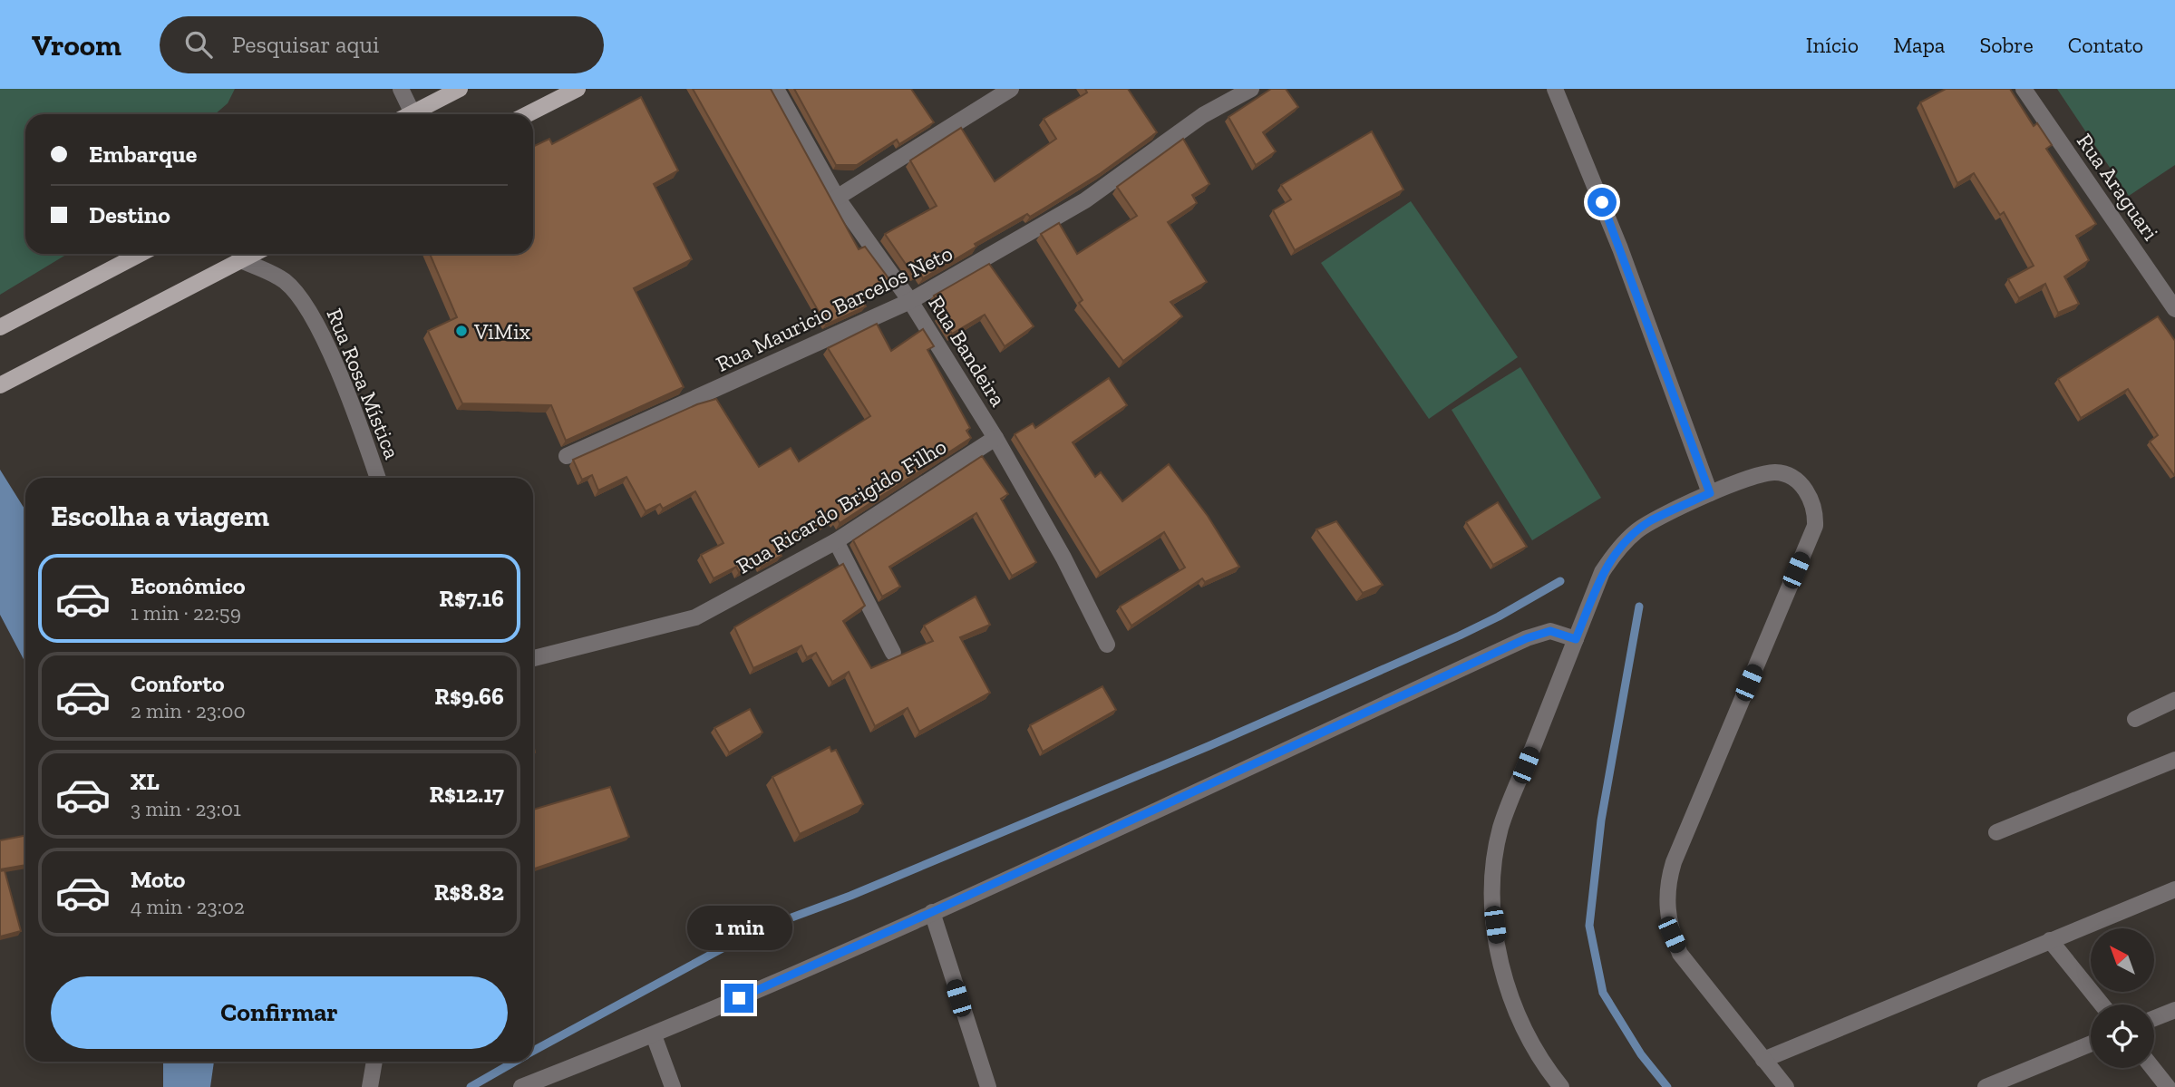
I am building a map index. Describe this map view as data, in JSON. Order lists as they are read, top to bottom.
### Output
{
  "streets": {
    "street": [
      "Rua Araguari",
      "Rua Mauricio Barcelos Neto",
      "Rua Bandeira",
      "Rua Rosa Mística",
      "Rua Ricardo Brigido Filho"
    ]
  },
  "crossings": [
    ["Rua Mauricio Barcelos Neto", "Rua Bandeira"],
    ["Rua Bandeira", "Rua Ricardo Brigido Filho"]
  ],
  "places": ["ViMix"],
  "north": "top left",
  "page": {
    "header": "Vroom",
    "search": "Pesquisar aqui",
    "nav": [
      "Início",
      "Mapa",
      "Sobre",
      "Contato"
    ],
    "banner": ["Embarque", "Destino"],
    "heading": "Escolha a viagem",
    "list": [
      {
        "name": "Econômico",
        "note": "1 min · 22:59",
        "value": "R$7.16"
      },
      {
        "name": "Conforto",
        "note": "2 min · 23:00",
        "value": "R$9.66"
      },
      {
        "name": "XL",
        "note": "3 min · 23:01",
        "value": "R$12.17"
      },
      {
        "name": "Moto",
        "note": "4 min · 23:02",
        "value": "R$8.82"
      }
    ],
    "bubble": "1 min",
    "buttons": "Confirmar"
  }
}
